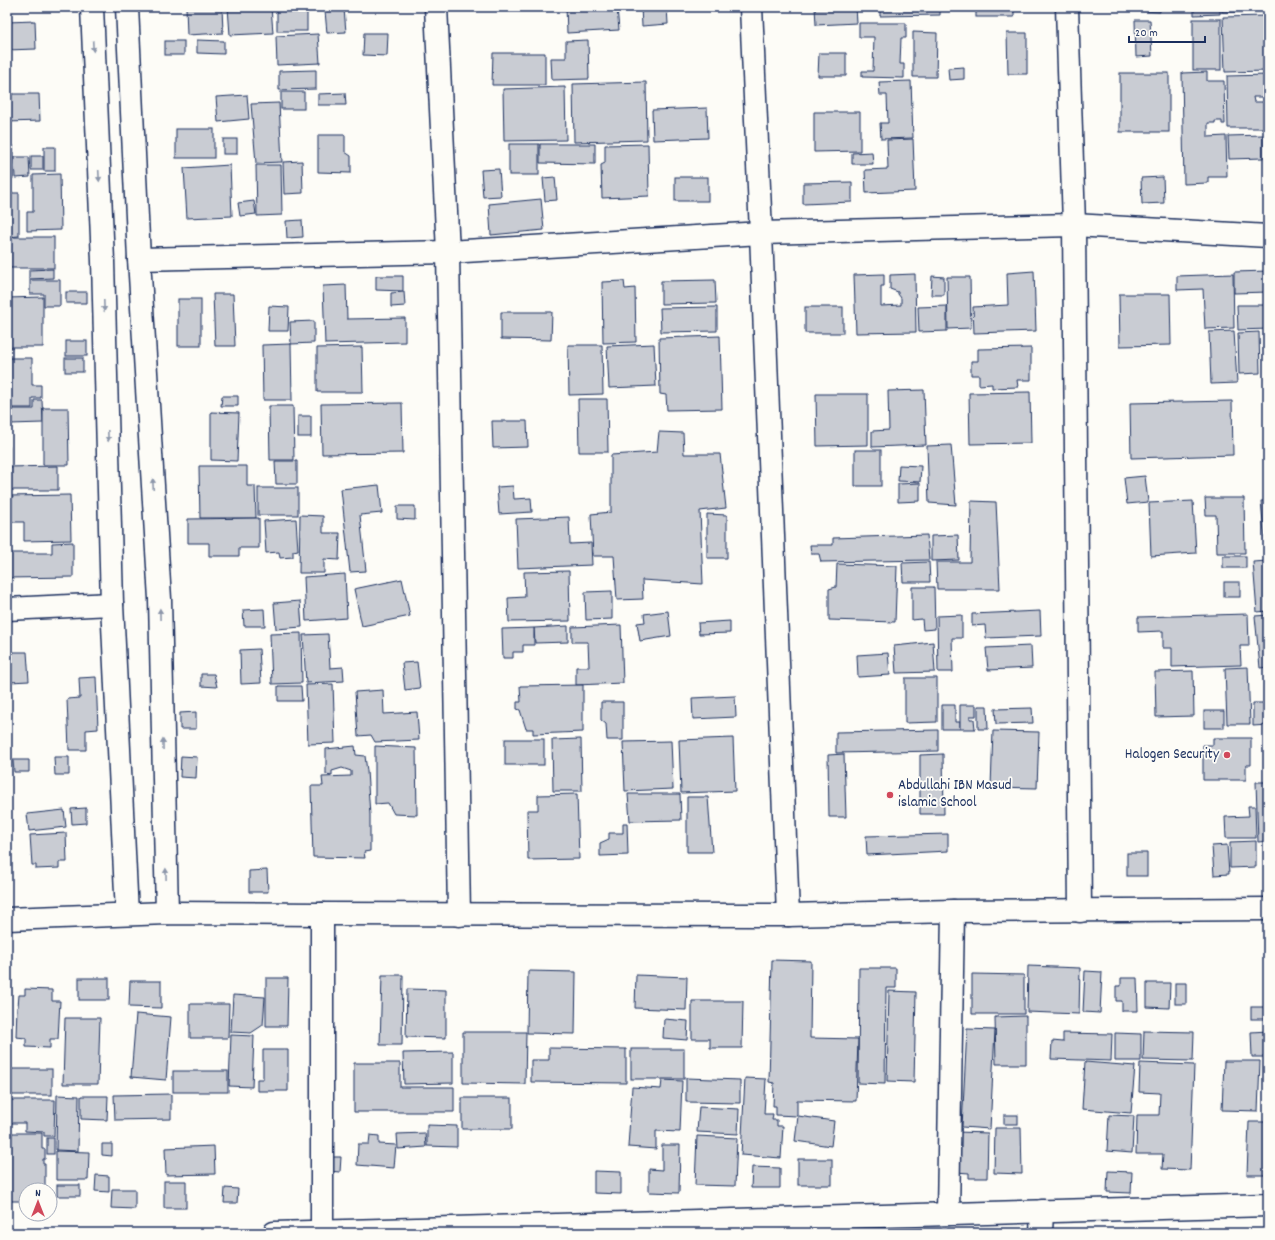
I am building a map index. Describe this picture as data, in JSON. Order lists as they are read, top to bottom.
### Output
{
  "places": ["Halogen Security", "Abdullahi IBN Masud islamic School"],
  "scale_bar": "20 m",
  "north": "top"
}
